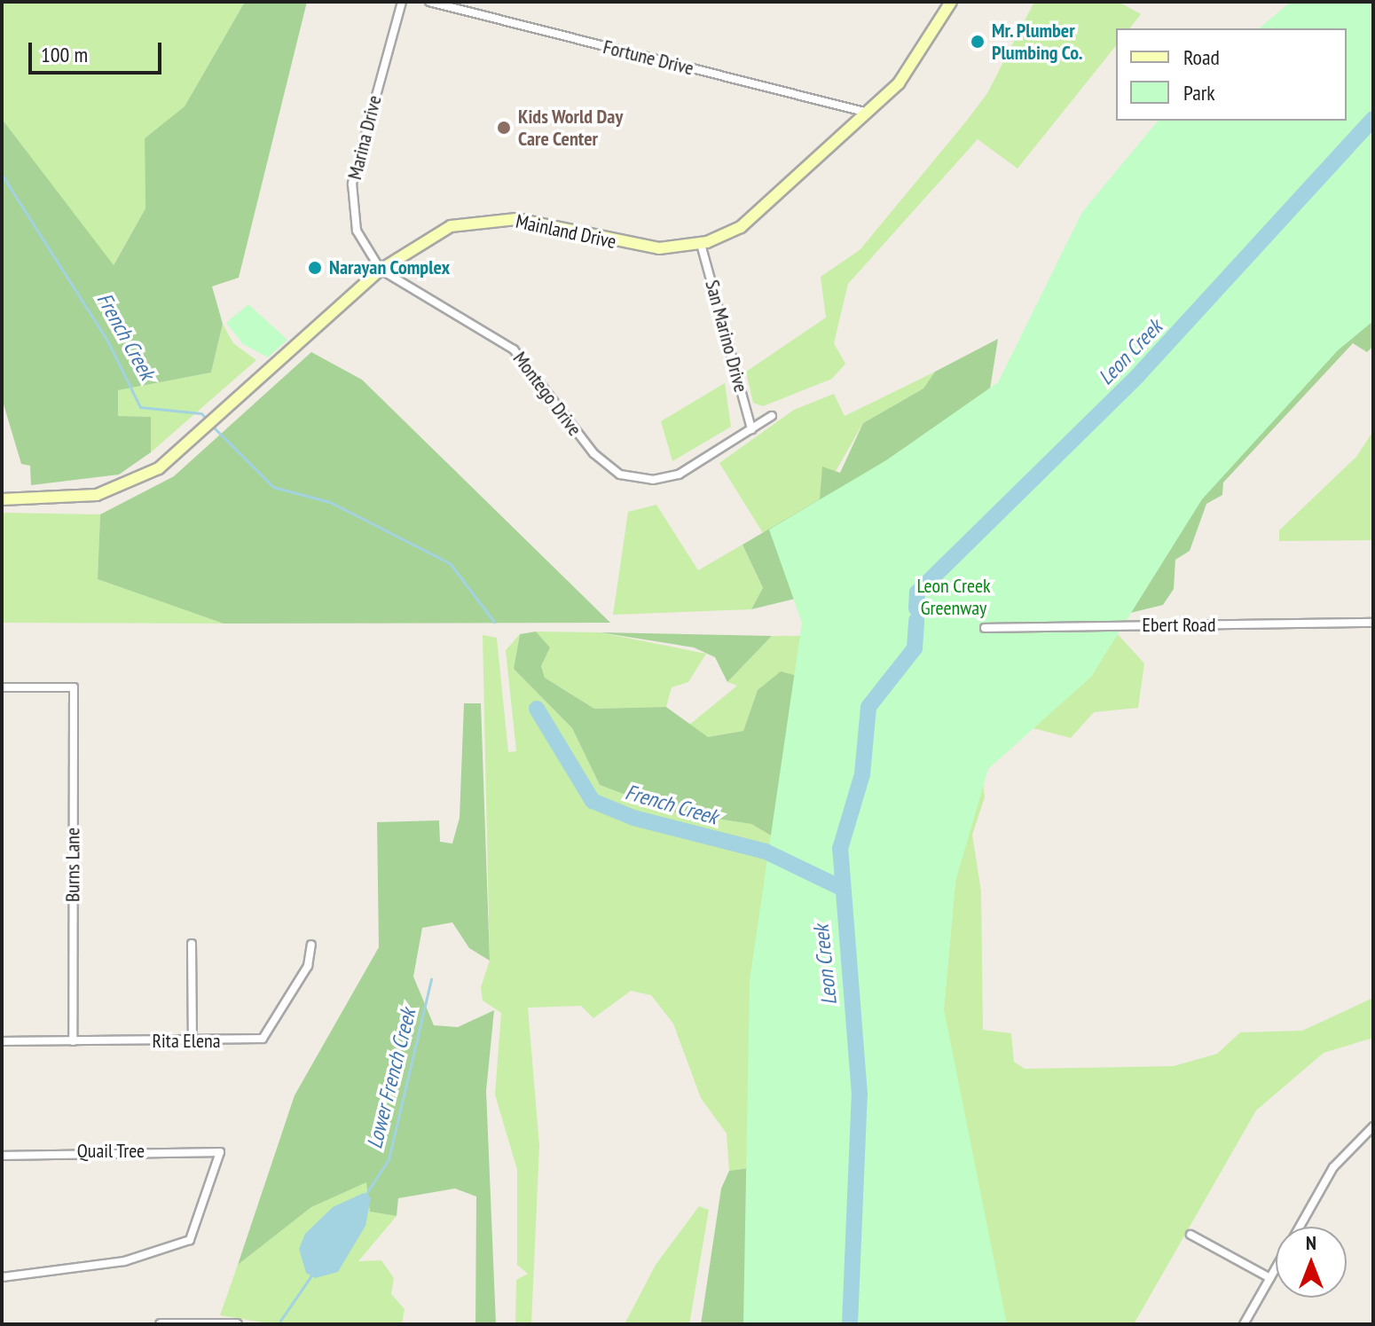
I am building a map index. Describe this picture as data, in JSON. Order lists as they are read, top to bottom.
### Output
{
  "streets": {
    "main road": ["Mainland Drive"],
    "street": [
      "Fortune Drive",
      "Marina Drive",
      "San Marino Drive",
      "Montego Drive",
      "Ebert Road",
      "Burns Lane",
      "Rita Elena",
      "Quail Tree"
    ]
  },
  "crossings": [
    ["Fortune Drive", "Mainland Drive"],
    ["Marina Drive", "Mainland Drive"],
    ["Marina Drive", "Montego Drive"],
    ["Mainland Drive", "San Marino Drive"],
    ["Mainland Drive", "Montego Drive"],
    ["San Marino Drive", "Montego Drive"],
    ["Burns Lane", "Rita Elena"]
  ],
  "water": ["French Creek", "Leon Creek", "Lower French Creek"],
  "parks": ["Leon Creek Greenway"],
  "places": ["Mr. Plumber Plumbing Co.", "Kids World Day Care Center", "Narayan Complex"],
  "legend": ["Road", "Park"],
  "scale_bar": "100 m",
  "north": "top"
}
